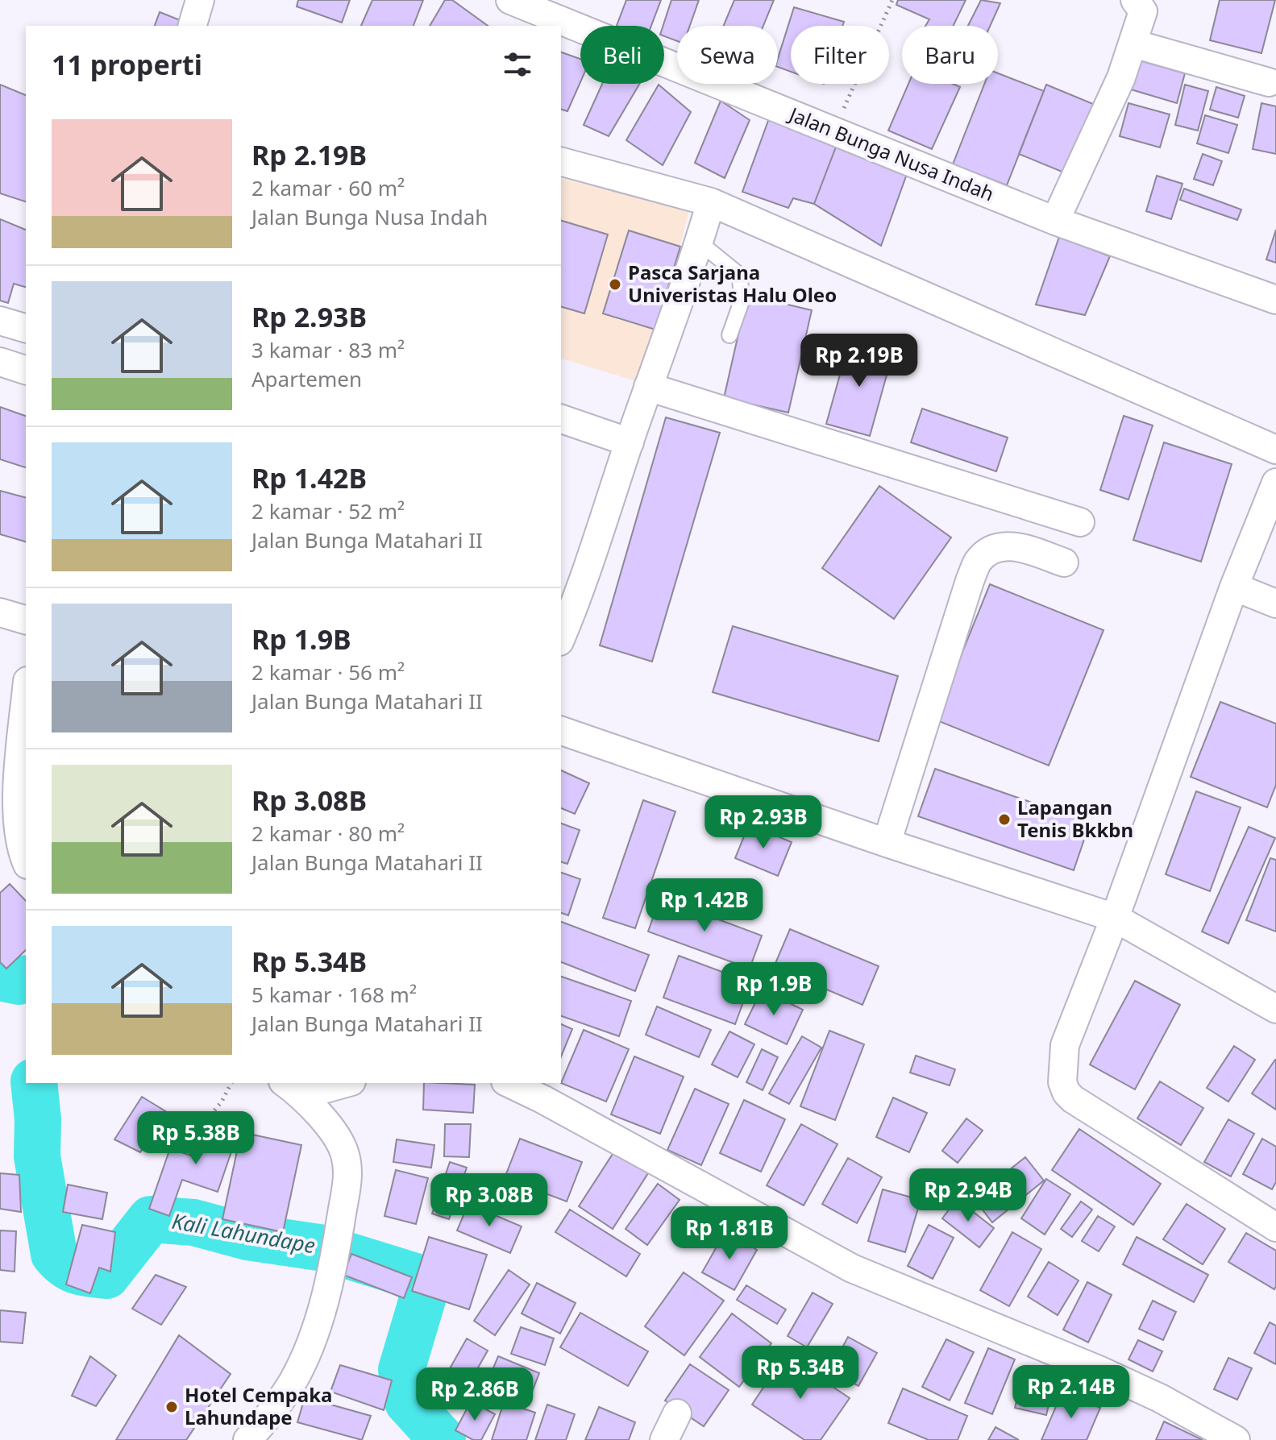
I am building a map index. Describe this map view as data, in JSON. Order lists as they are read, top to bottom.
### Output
{
  "streets": {
    "street": ["Jalan Bunga Nusa Indah"]
  },
  "water": ["Kali Lahundape"],
  "places": ["Pasca Sarjana Univeristas Halu Oleo", "Lapangan Tenis Bkkbn", "Hotel Cempaka Lahundape"],
  "page": {
    "chip": [
      "Beli",
      "Sewa",
      "Filter",
      "Baru"
    ],
    "heading": "11 properti",
    "list": [
      {
        "name": "Rp 2.19B",
        "note": "2 kamar · 60 m² · Jalan Bunga Nusa Indah"
      },
      {
        "name": "Rp 2.93B",
        "note": "3 kamar · 83 m² · Apartemen"
      },
      {
        "name": "Rp 1.42B",
        "note": "2 kamar · 52 m² · Jalan Bunga Matahari II"
      },
      {
        "name": "Rp 1.9B",
        "note": "2 kamar · 56 m² · Jalan Bunga Matahari II"
      },
      {
        "name": "Rp 3.08B",
        "note": "2 kamar · 80 m² · Jalan Bunga Matahari II"
      },
      {
        "name": "Rp 5.34B",
        "note": "5 kamar · 168 m² · Jalan Bunga Matahari II"
      }
    ],
    "price": [
      "Rp 2.19B",
      "Rp 2.93B",
      "Rp 1.42B",
      "Rp 1.9B",
      "Rp 5.38B",
      "Rp 2.94B",
      "Rp 3.08B",
      "Rp 1.81B",
      "Rp 5.34B",
      "Rp 2.14B",
      "Rp 2.86B"
    ]
  }
}
